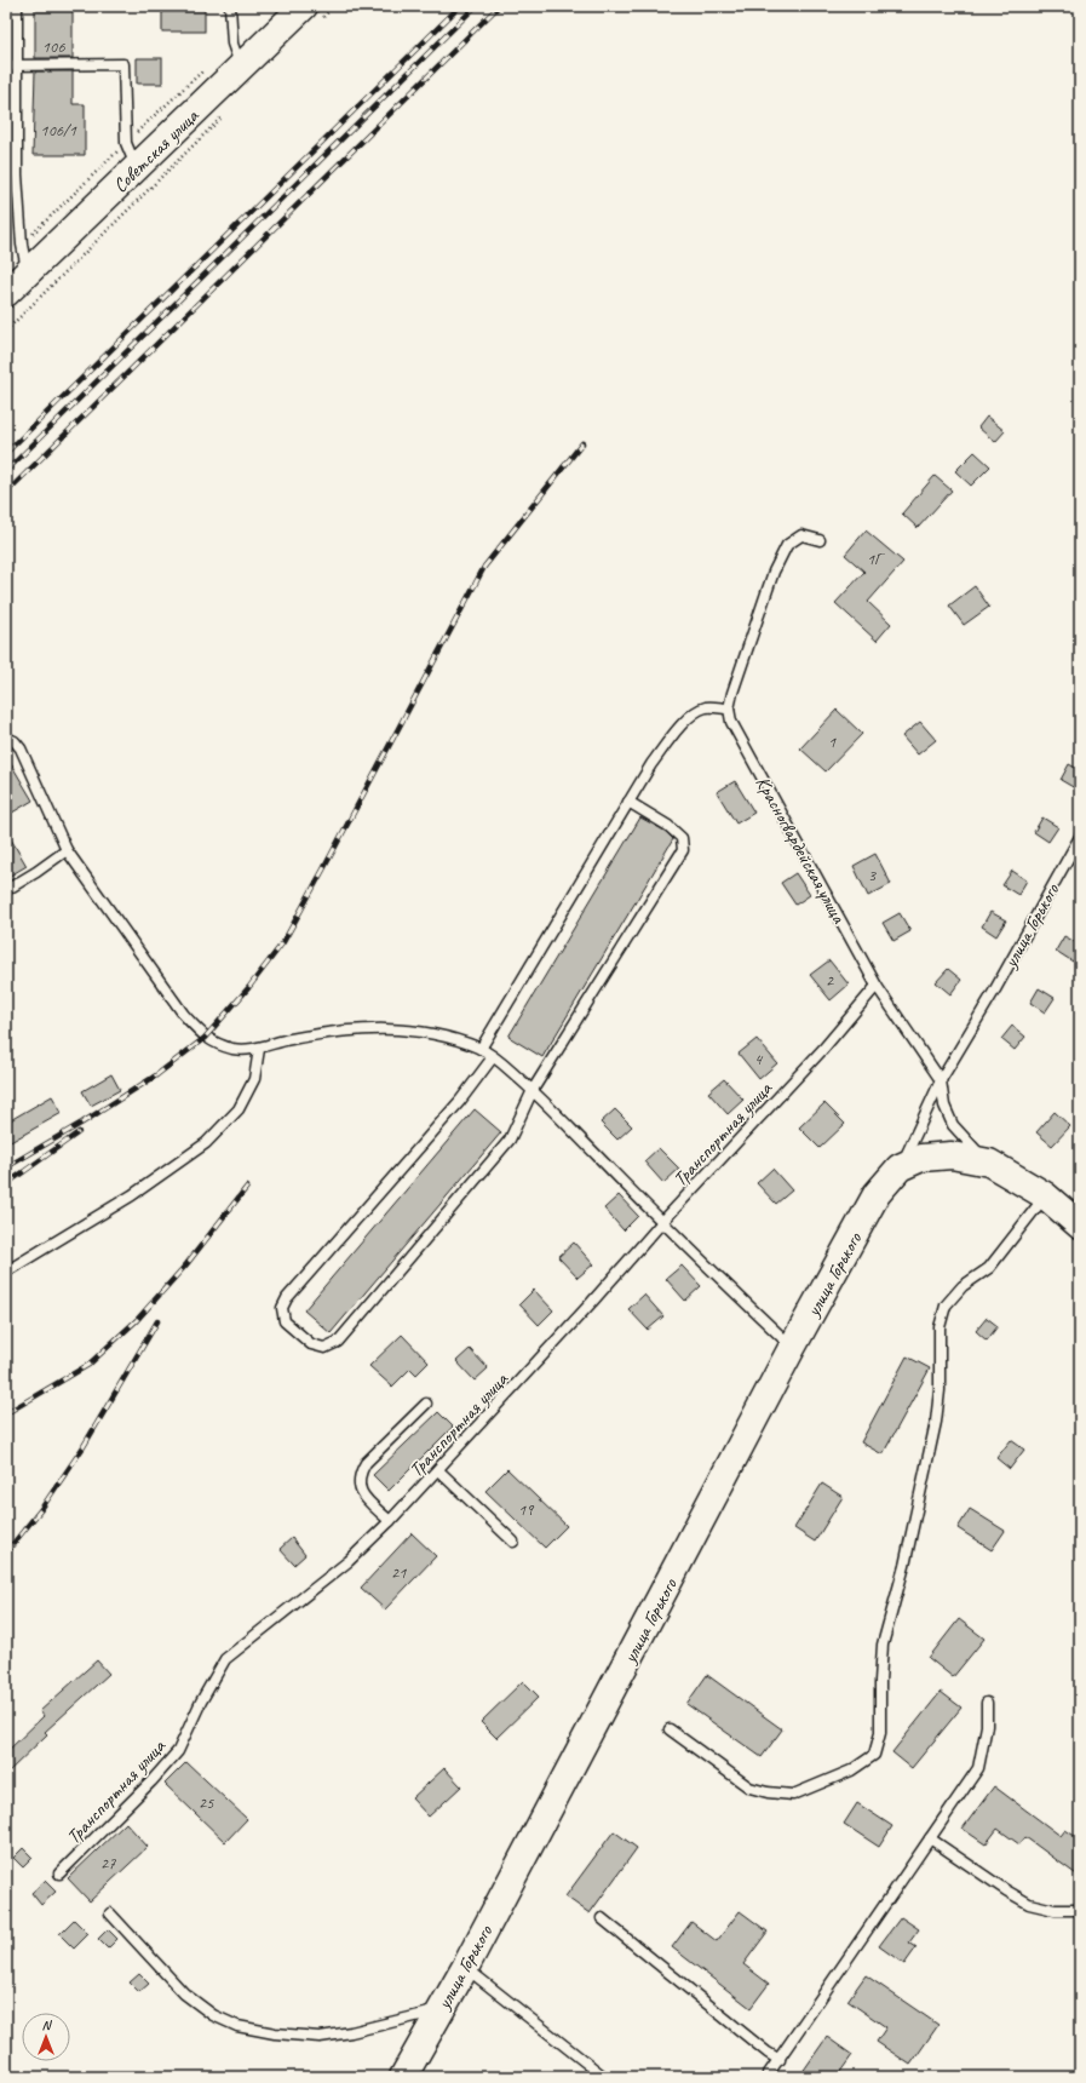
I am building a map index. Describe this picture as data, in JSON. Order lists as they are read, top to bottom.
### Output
{
  "streets": {
    "main road": ["Советская улица", "улица Горького"],
    "lane": ["Красногвардейская улица", "Транспортная улица"]
  },
  "crossings": [
    ["Красногвардейская улица", "улица Горького"],
    ["Красногвардейская улица", "Транспортная улица"]
  ],
  "house_numbers": [
    "106",
    "106/1",
    "1Г",
    "1",
    "3",
    "2",
    "4",
    "19",
    "21",
    "25",
    "27"
  ],
  "north": "top"
}
